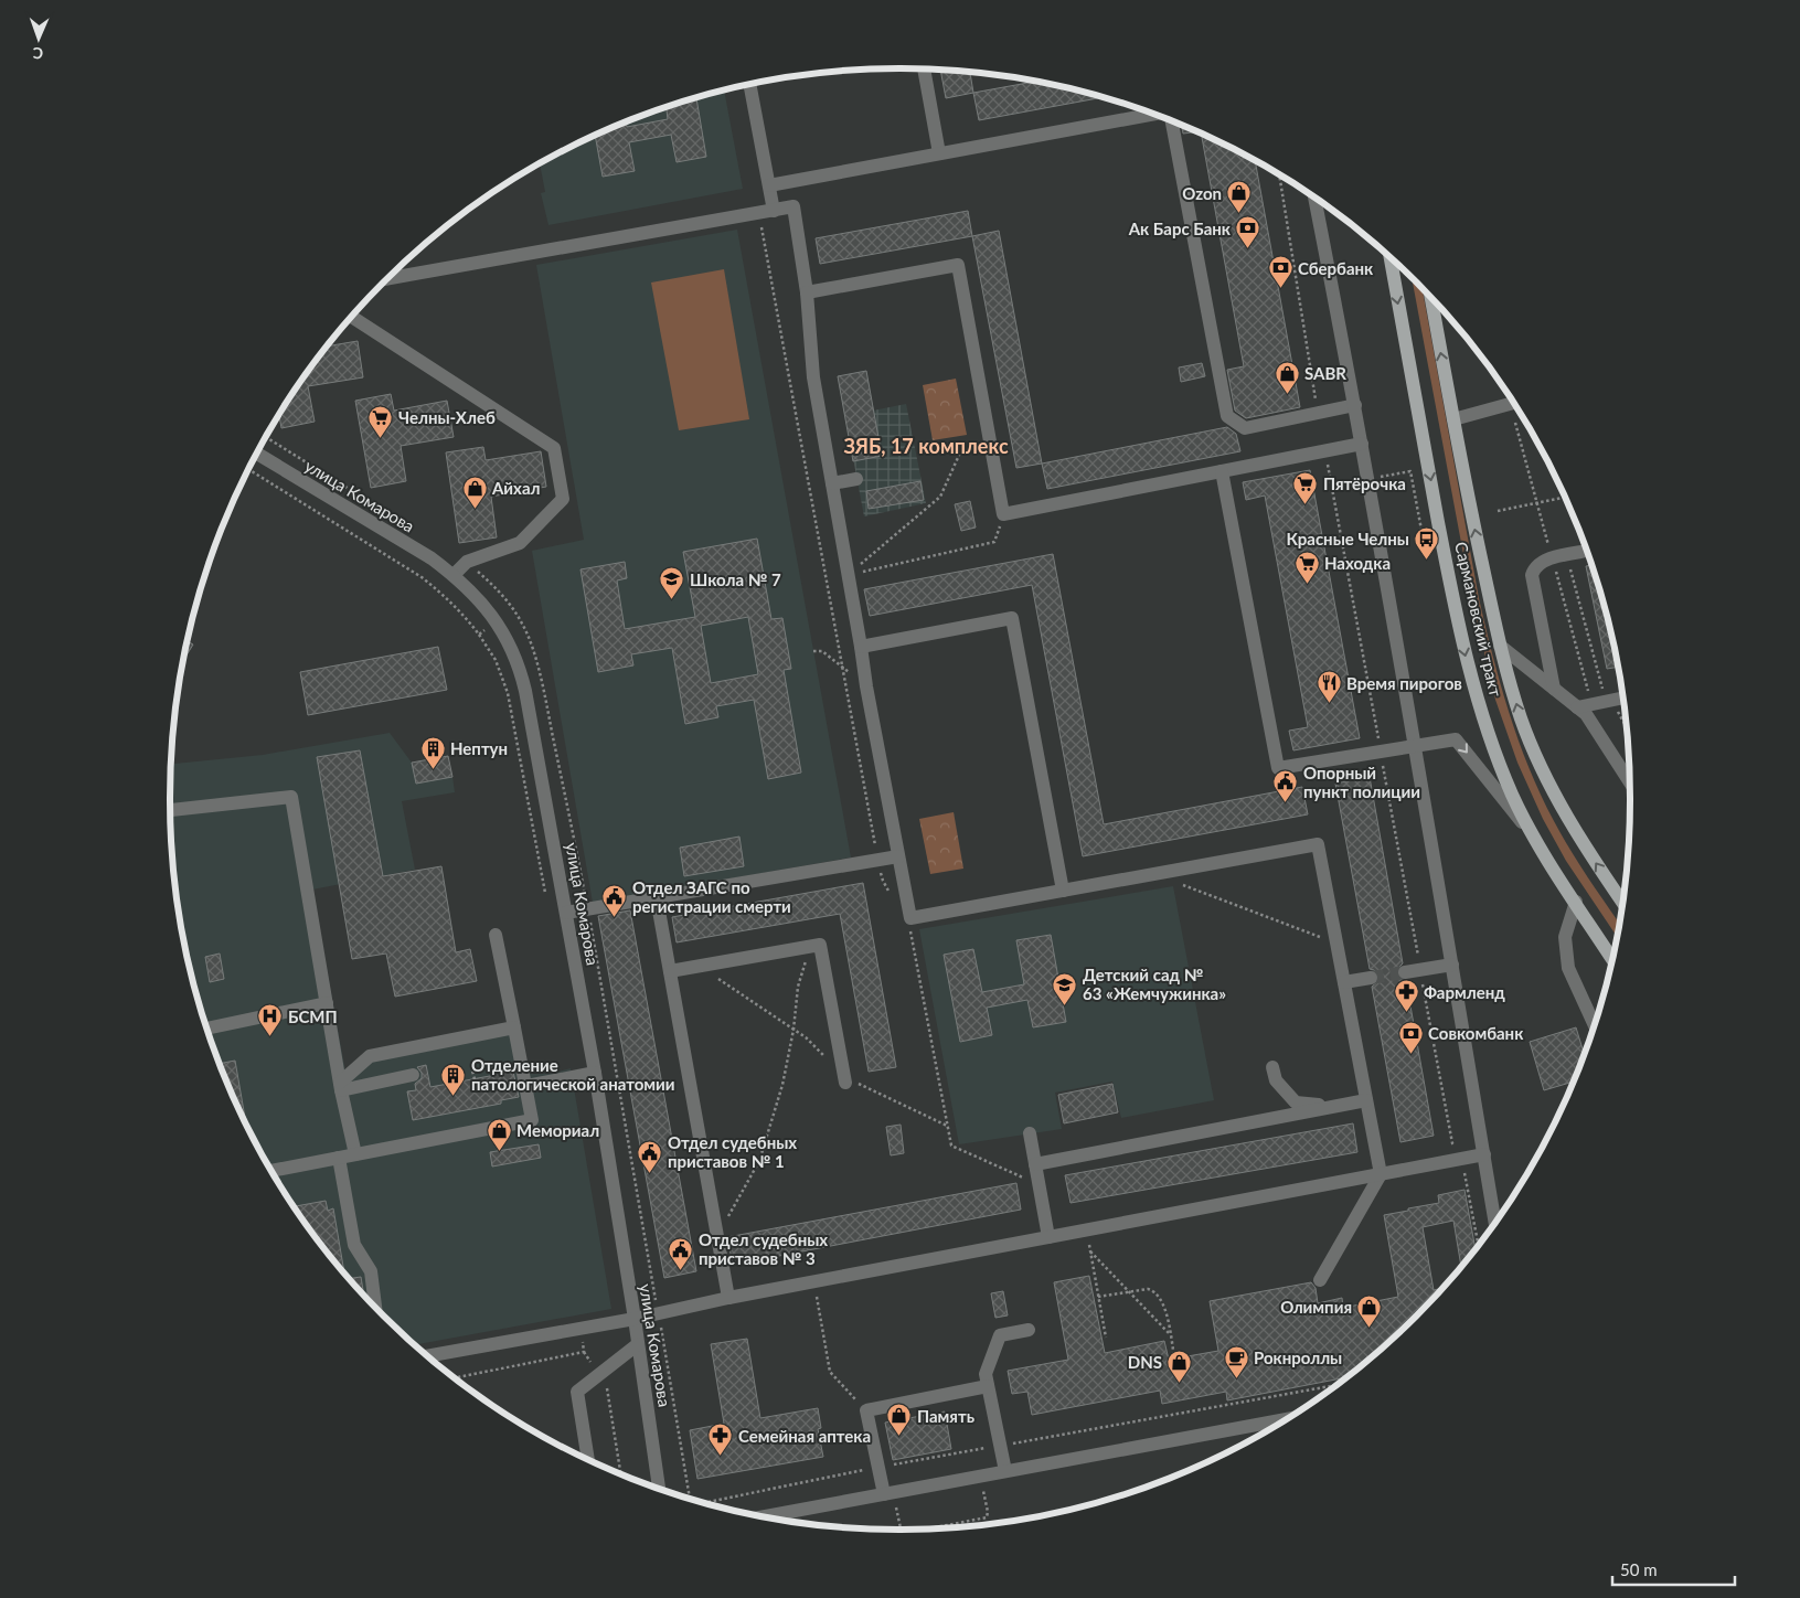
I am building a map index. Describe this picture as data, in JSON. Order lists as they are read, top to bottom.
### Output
{
  "streets": {
    "main road": ["Сармановский тракт"],
    "street": ["улица Комарова"]
  },
  "districts": ["ЗЯБ, 17 комплекс"],
  "places": {
    "shop": [
      "Ozon",
      "SABR",
      "Айхал",
      "Мемориал",
      "Олимпия",
      "DNS",
      "Память"
    ],
    "bank": ["Ак Барс Банк", "Сбербанк", "Совкомбанк"],
    "supermarket": ["Челны-Хлеб", "Пятёрочка", "Находка"],
    "bus stop": ["Красные Челны"],
    "school or university": ["Школа № 7", "Детский сад № 63 «Жемчужинка»"],
    "restaurant": ["Время пирогов"],
    "building": ["Нептун", "Отделение патологической анатомии"],
    "public building": [
      "Опорный пункт полиции",
      "Отдел ЗАГС по регистрации смерти",
      "Отдел судебных приставов № 1",
      "Отдел судебных приставов № 3"
    ],
    "pharmacy": ["Фармленд", "Семейная аптека"],
    "hospital": ["БСМП"],
    "cafe": ["Рокнроллы"]
  },
  "scale_bar": "50 m",
  "north": "bottom"
}
